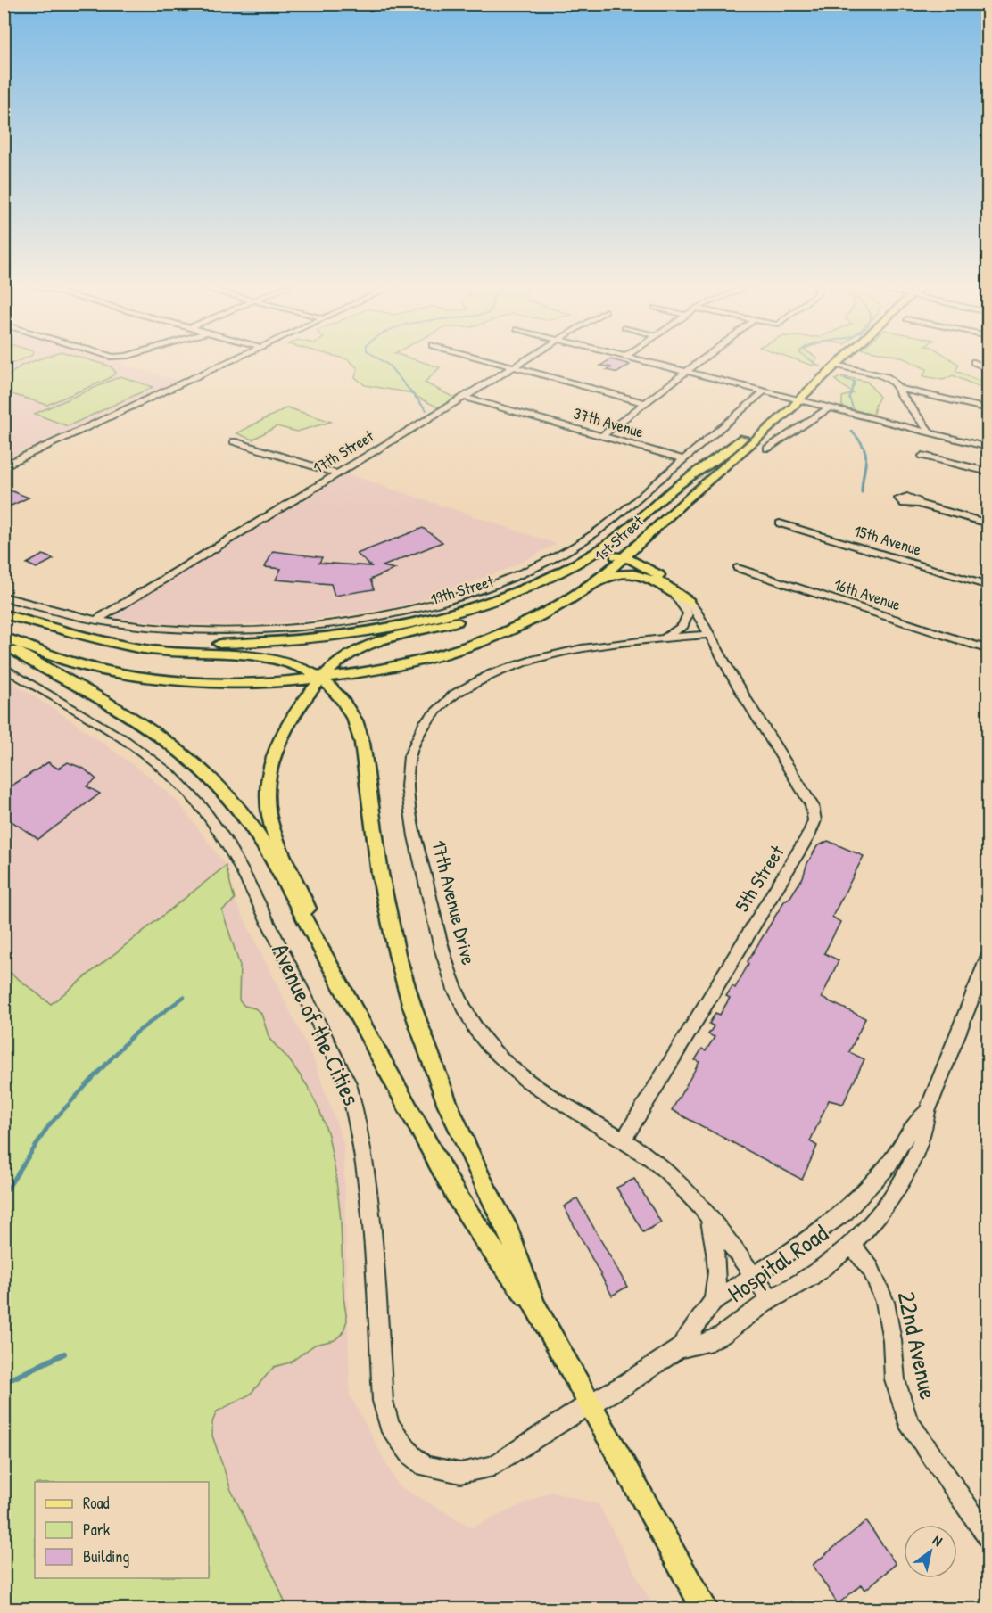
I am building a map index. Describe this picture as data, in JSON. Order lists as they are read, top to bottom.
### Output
{
  "streets": {
    "main road": ["1st Street", "19th Street", "Avenue of the Cities"],
    "street": [
      "37th Avenue",
      "17th Street",
      "15th Avenue",
      "16th Avenue",
      "5th Street",
      "17th Avenue Drive",
      "Hospital Road",
      "22nd Avenue"
    ]
  },
  "crossings": [
    ["37th Avenue", "17th Street"],
    ["37th Avenue", "19th Street"],
    ["17th Street", "19th Street"],
    ["1st Street", "19th Street"],
    ["1st Street", "Avenue of the Cities"],
    ["19th Street", "Avenue of the Cities"],
    ["5th Street", "17th Avenue Drive"],
    ["17th Avenue Drive", "Hospital Road"],
    ["Avenue of the Cities", "Hospital Road"],
    ["Hospital Road", "22nd Avenue"]
  ],
  "legend": ["Road", "Park", "Building"],
  "north": "top right"
}
